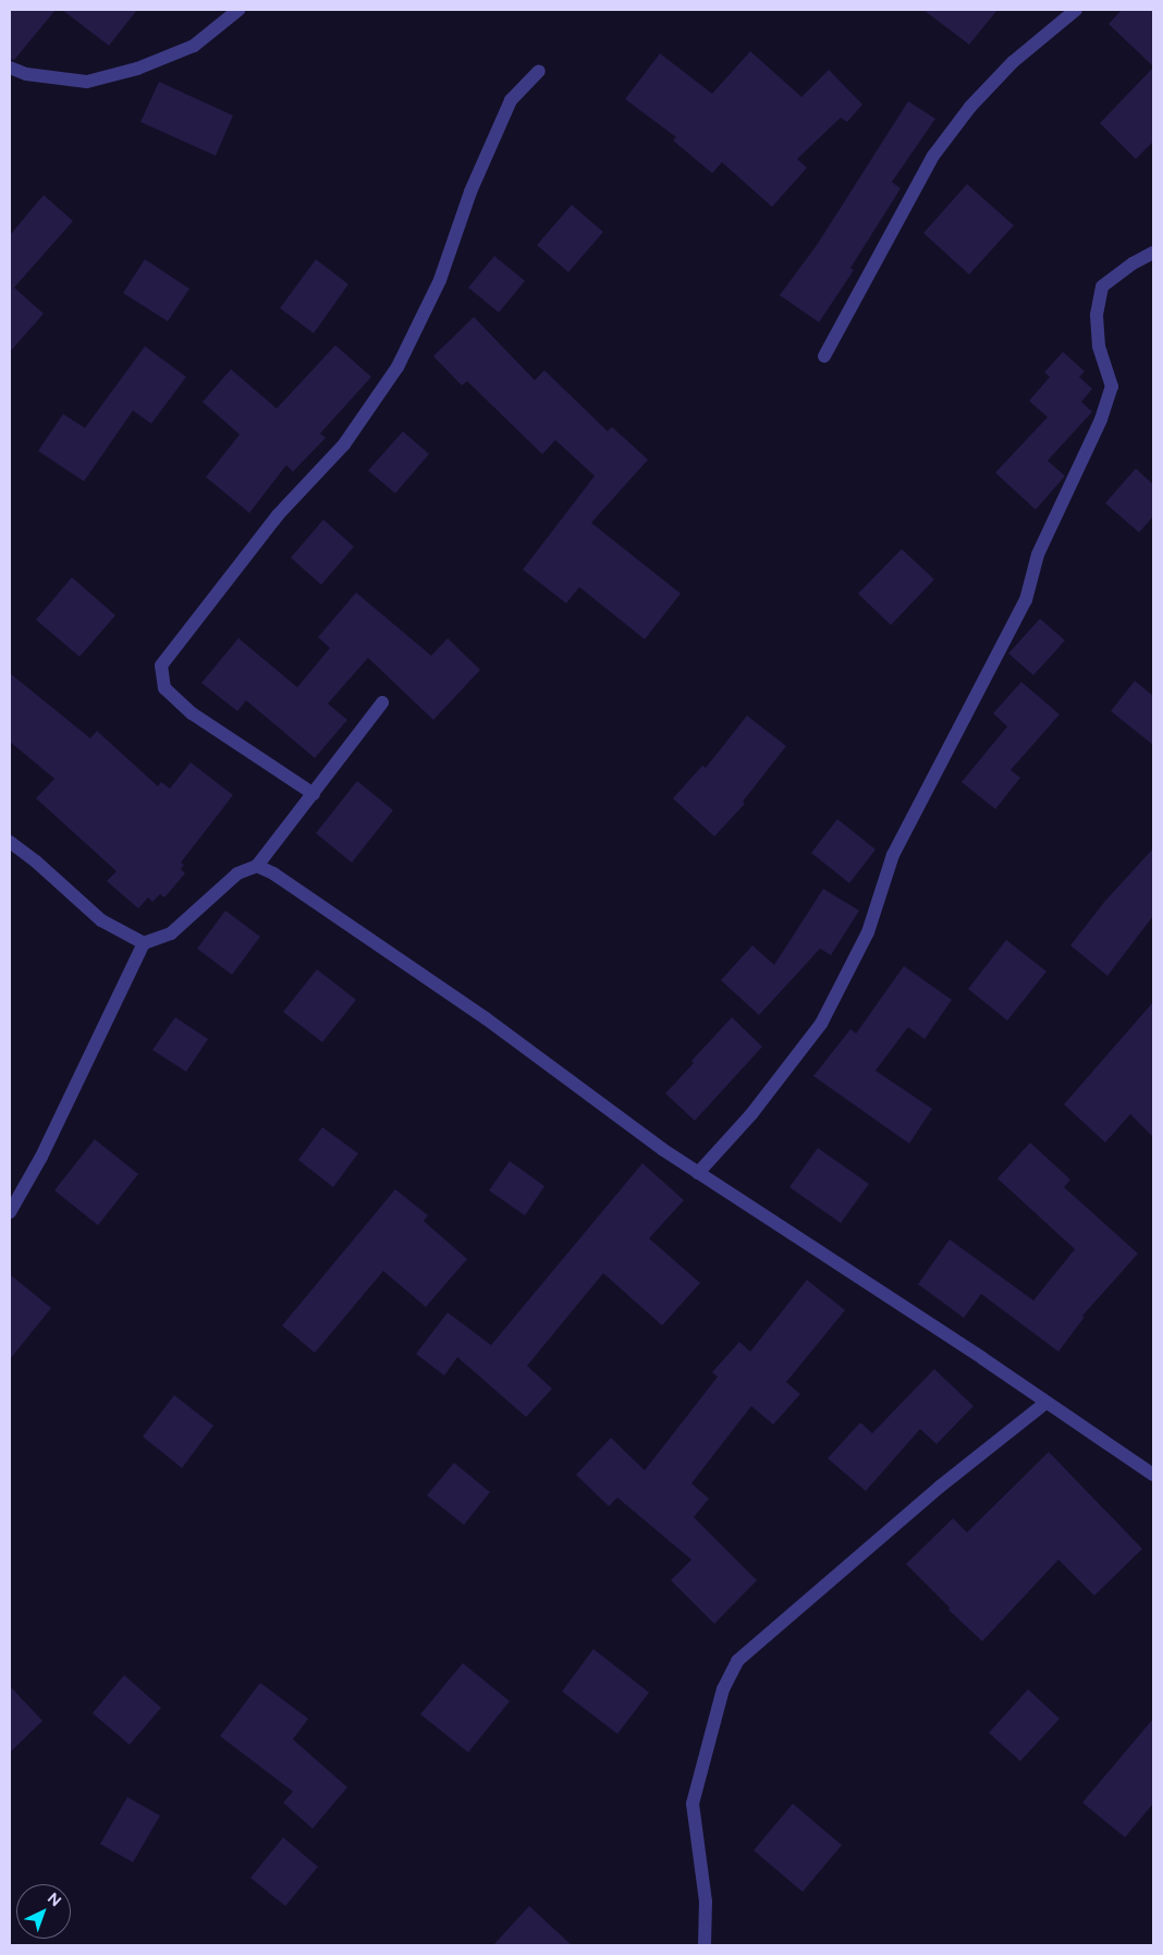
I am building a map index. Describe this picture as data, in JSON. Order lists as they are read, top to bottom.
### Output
{
  "north": "top right"
}
